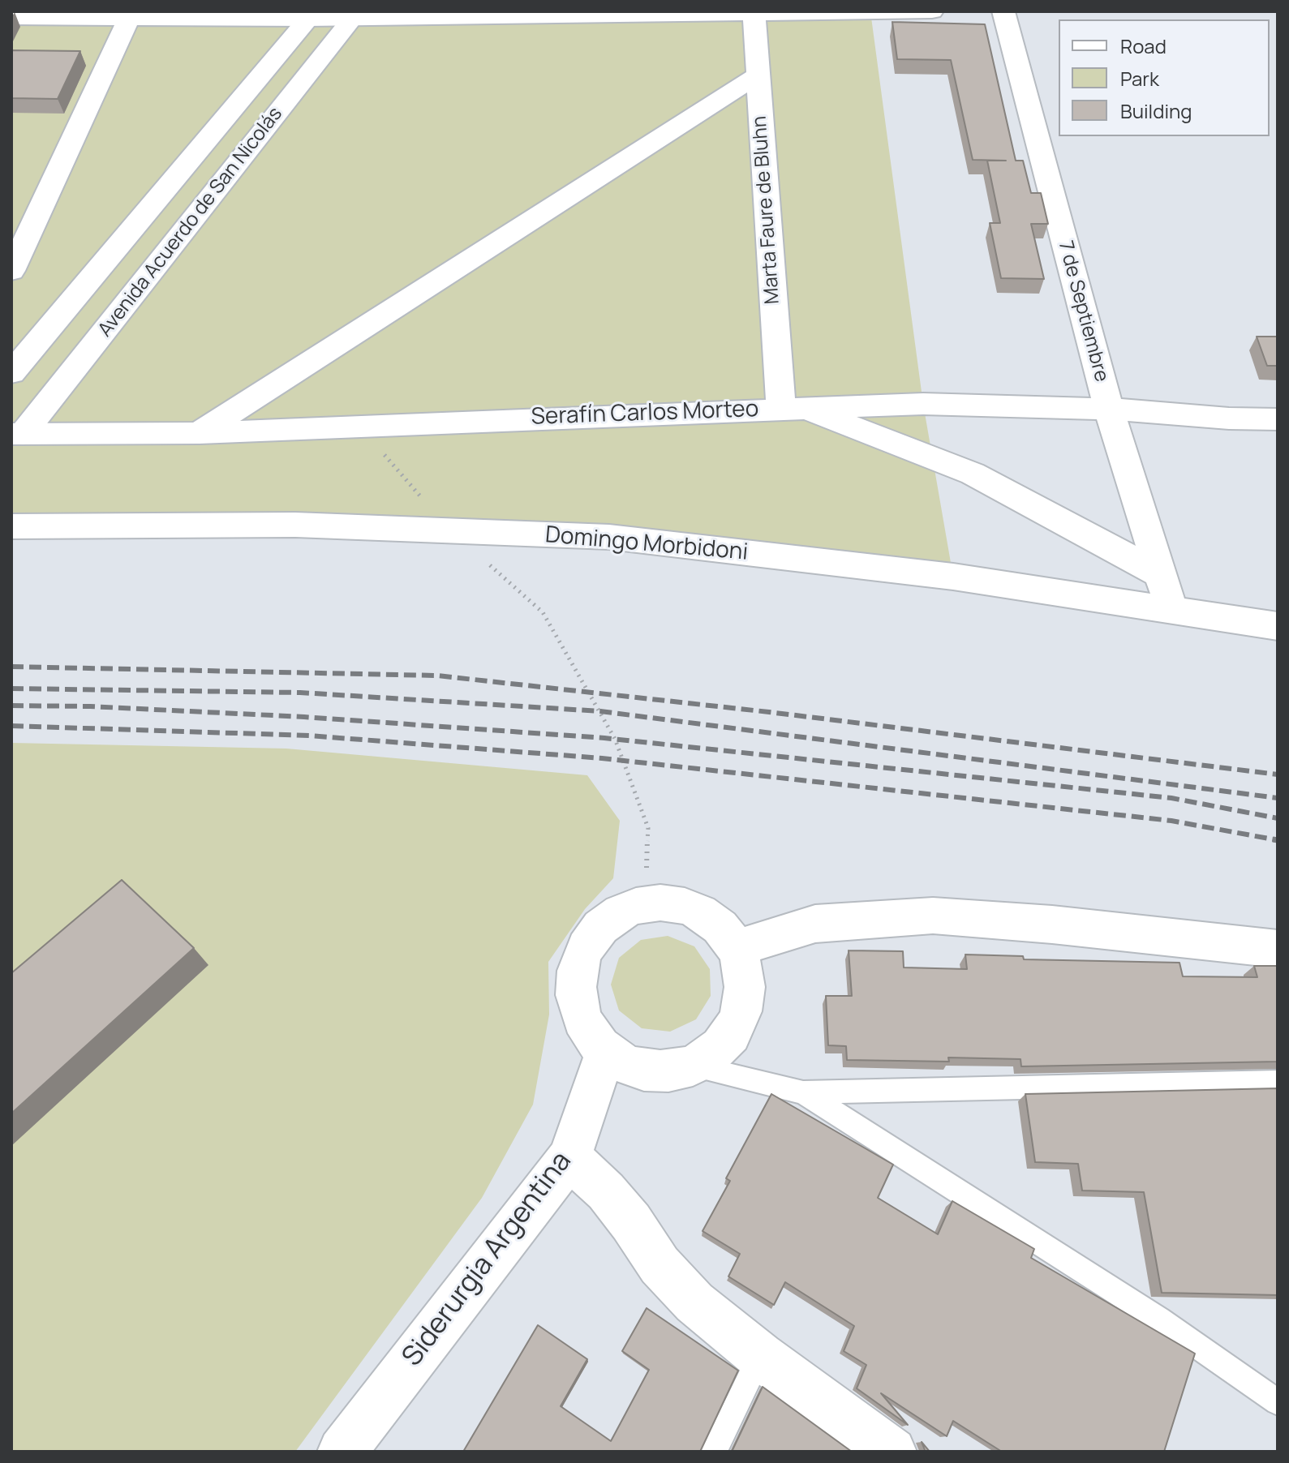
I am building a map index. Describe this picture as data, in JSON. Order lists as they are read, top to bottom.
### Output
{
  "streets": {
    "street": [
      "Marta Faure de Bluhn",
      "Avenida Acuerdo de San Nicolás",
      "7 de Septiembre",
      "Serafín Carlos Morteo",
      "Domingo Morbidoni",
      "Siderurgia Argentina"
    ]
  },
  "crossings": [
    ["Marta Faure de Bluhn", "Serafín Carlos Morteo"],
    ["Avenida Acuerdo de San Nicolás", "Serafín Carlos Morteo"],
    ["7 de Septiembre", "Serafín Carlos Morteo"],
    ["7 de Septiembre", "Domingo Morbidoni"]
  ],
  "legend": ["Road", "Park", "Building"]
}
